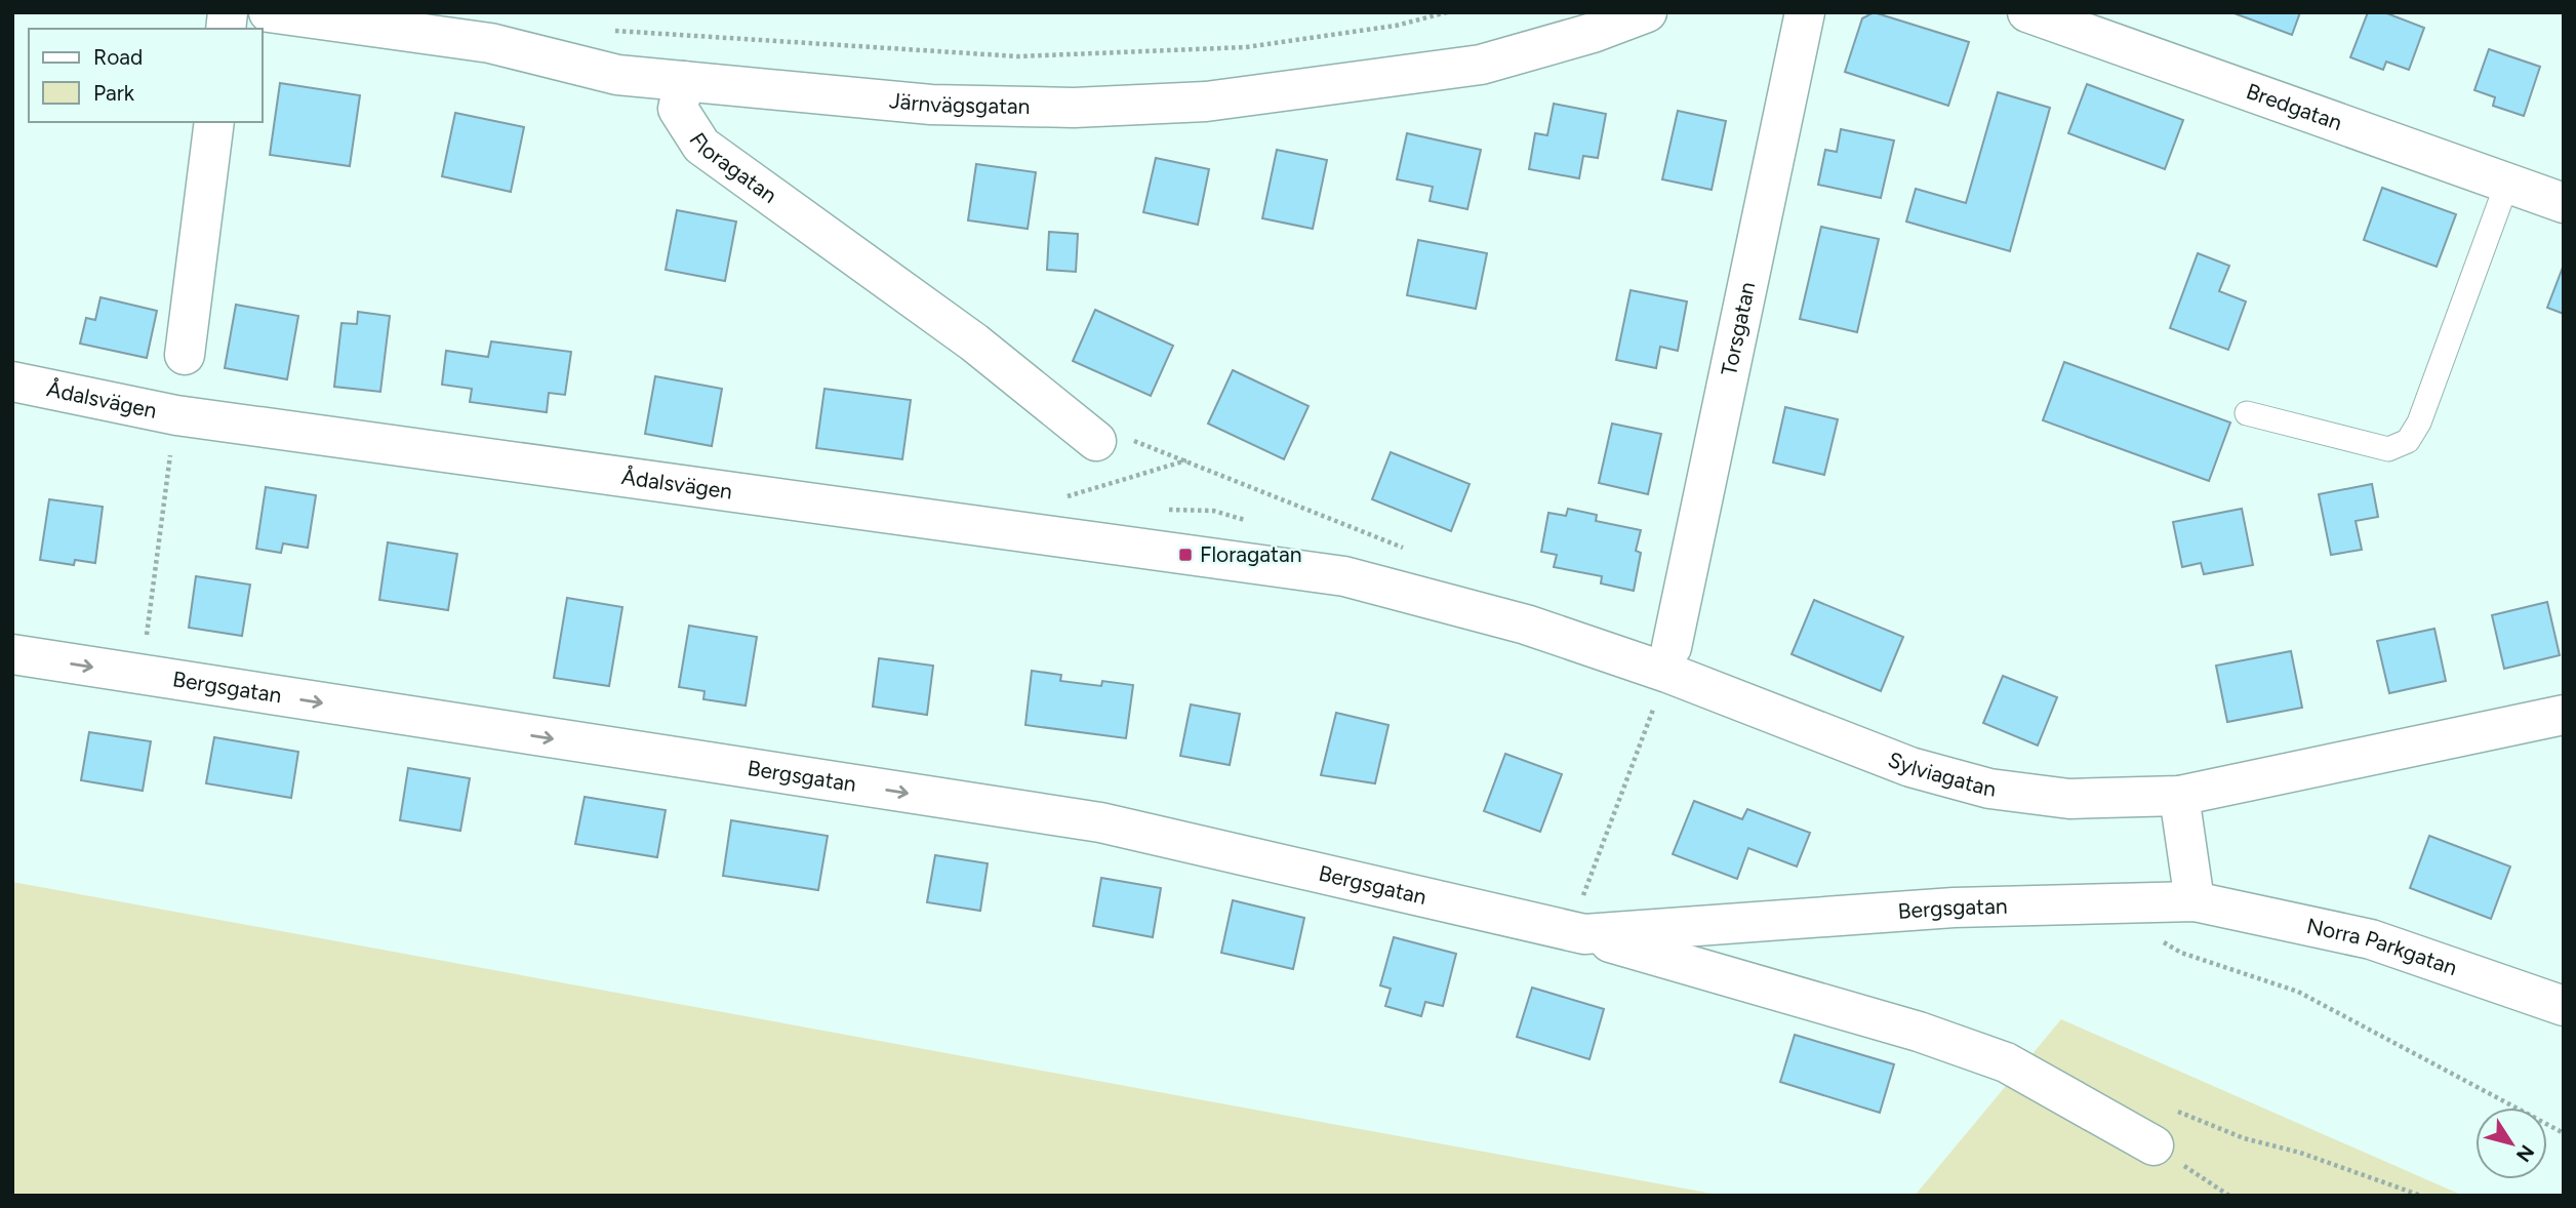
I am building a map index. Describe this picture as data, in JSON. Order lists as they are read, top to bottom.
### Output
{
  "streets": {
    "street": [
      "Järnvägsgatan",
      "Bredgatan",
      "Floragatan",
      "Torsgatan",
      "Ådalsvägen",
      "Bergsgatan",
      "Sylviagatan",
      "Norra Parkgatan"
    ]
  },
  "crossings": [
    ["Järnvägsgatan", "Floragatan"],
    ["Torsgatan", "Sylviagatan"],
    ["Ådalsvägen", "Sylviagatan"],
    ["Bergsgatan", "Norra Parkgatan"]
  ],
  "one_way": ["Bergsgatan"],
  "places": {
    "transit": ["Floragatan"]
  },
  "legend": ["Road", "Park"],
  "north": "bottom right"
}
